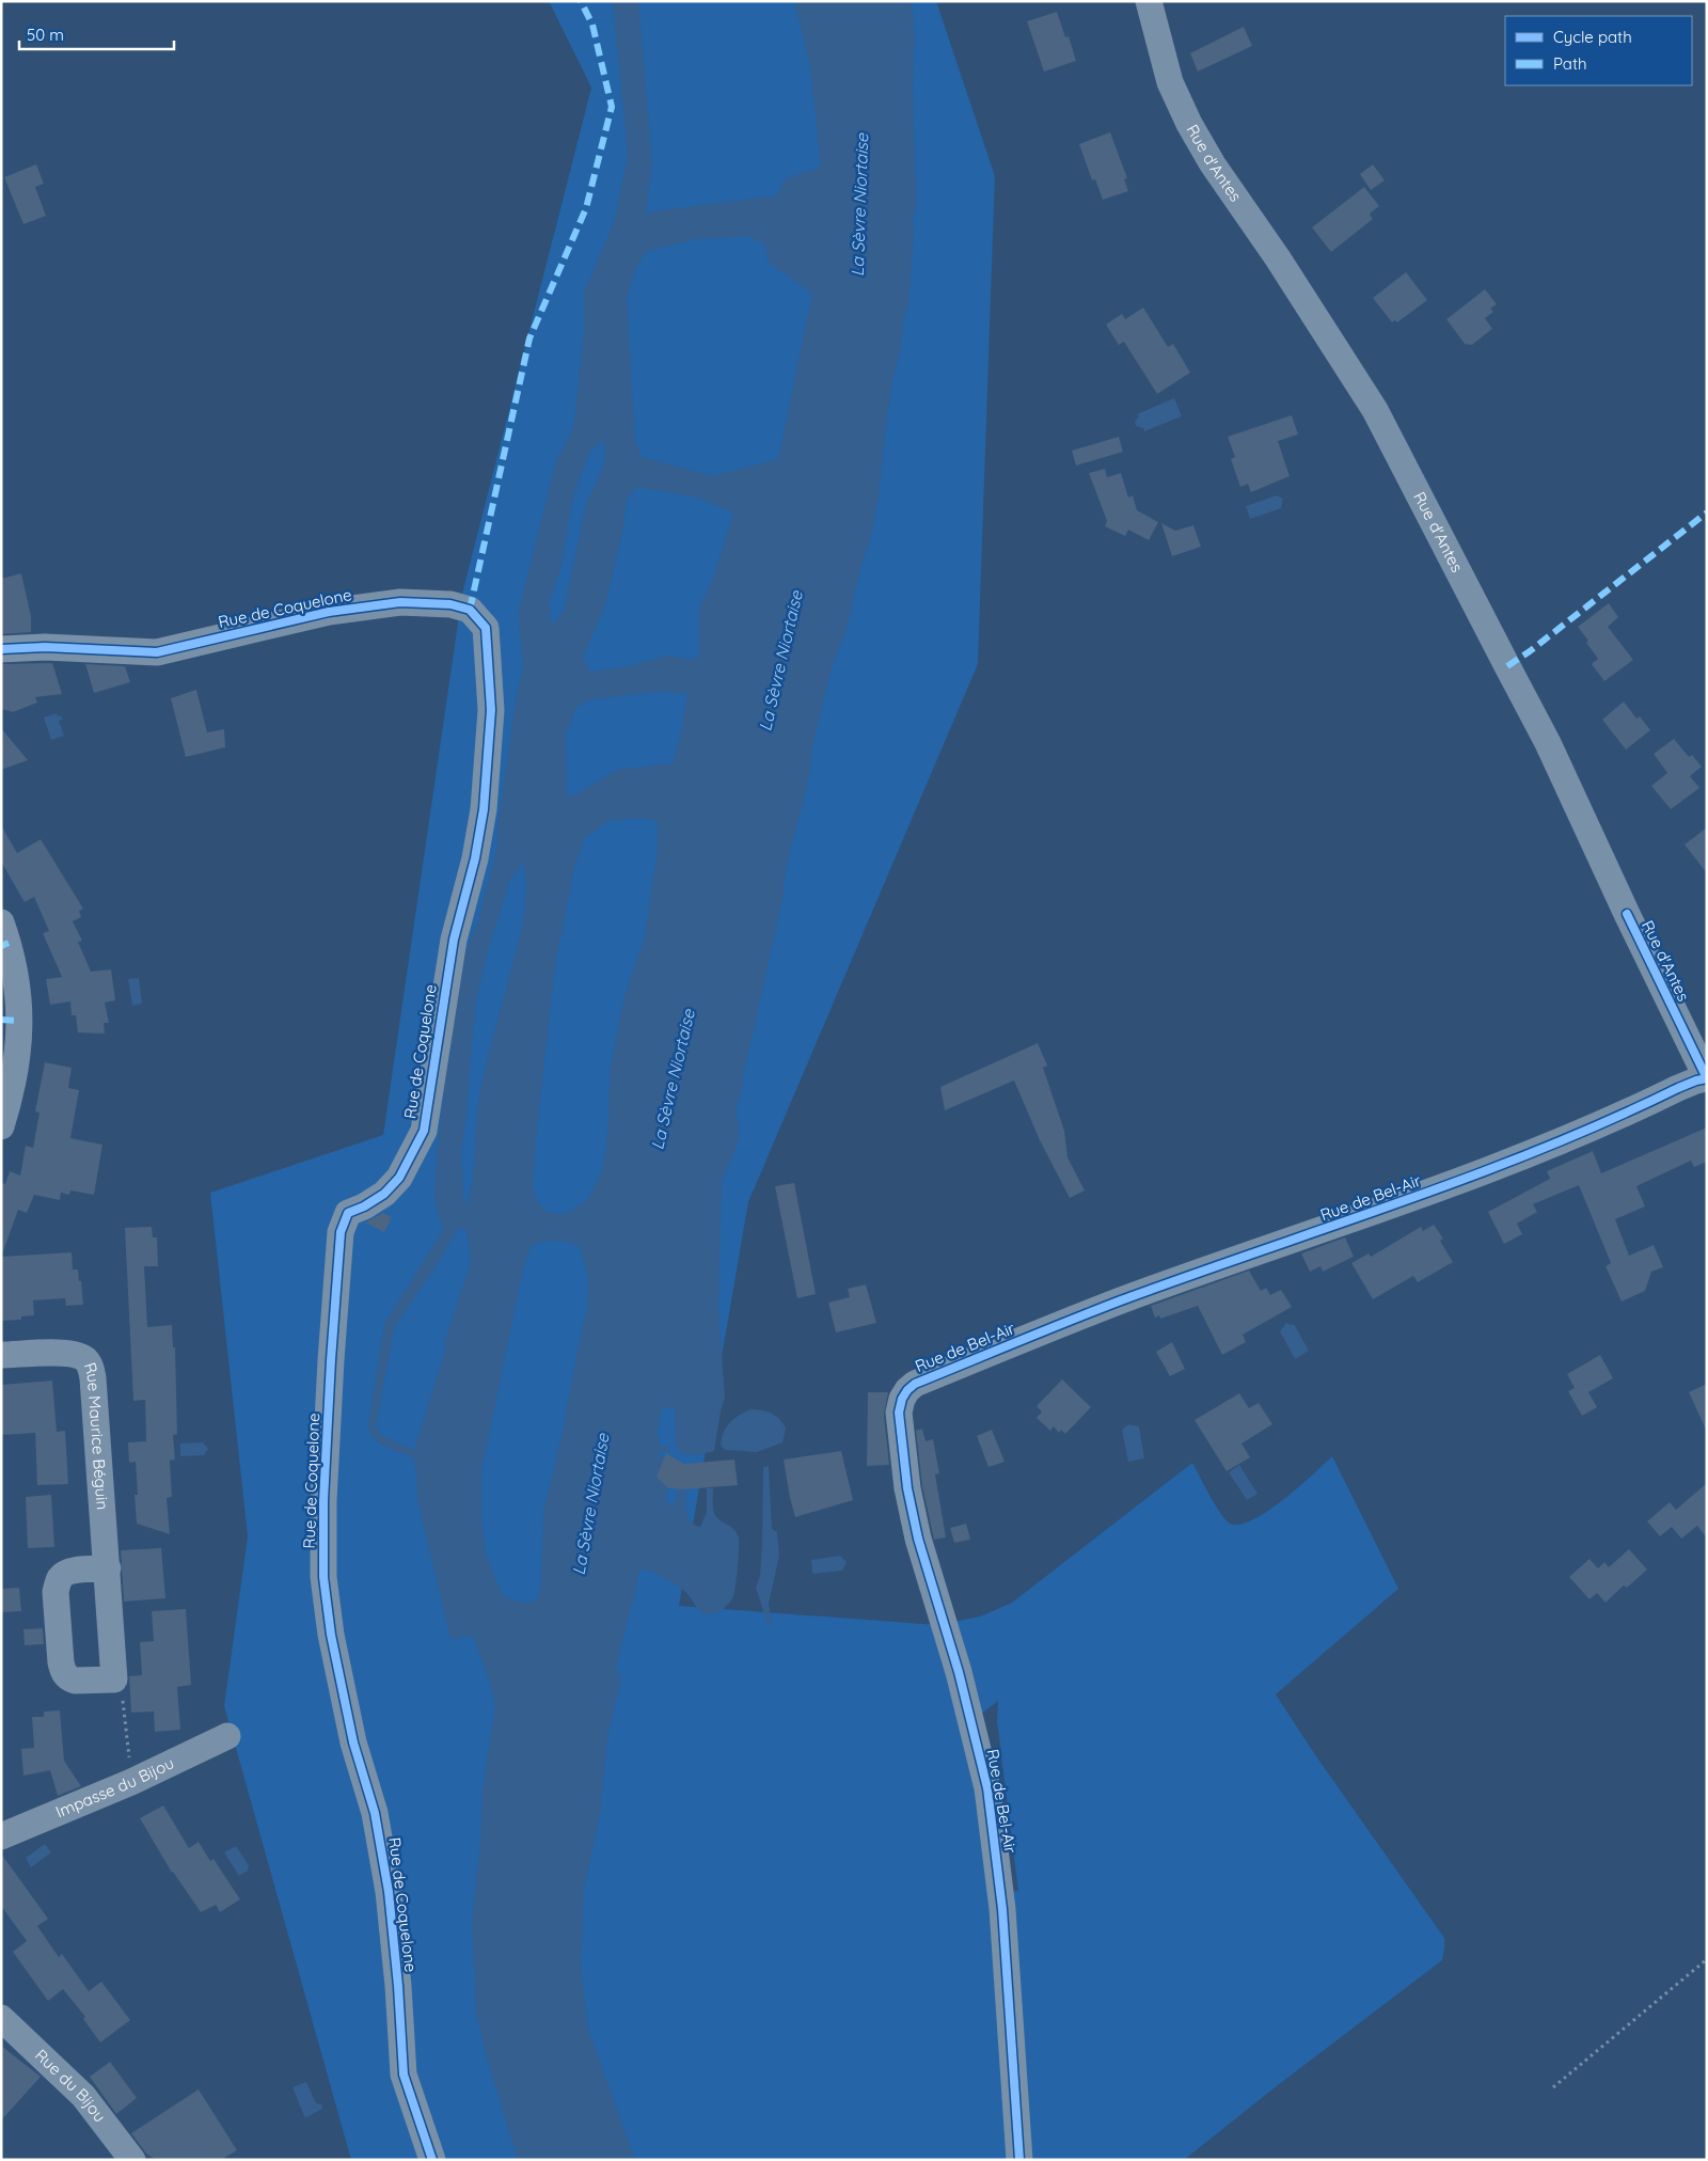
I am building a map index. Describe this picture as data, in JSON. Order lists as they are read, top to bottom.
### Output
{
  "streets": {
    "street": [
      "Rue d'Antes",
      "Rue de Coquelone",
      "Rue de Bel-Air",
      "Rue Maurice Béguin",
      "Impasse du Bijou",
      "Rue du Bijou"
    ]
  },
  "crossings": [
    ["Rue d'Antes", "Rue de Bel-Air"]
  ],
  "water": ["La Sèvre Niortaise"],
  "legend": ["Cycle path", "Path"],
  "scale_bar": "50 m"
}
